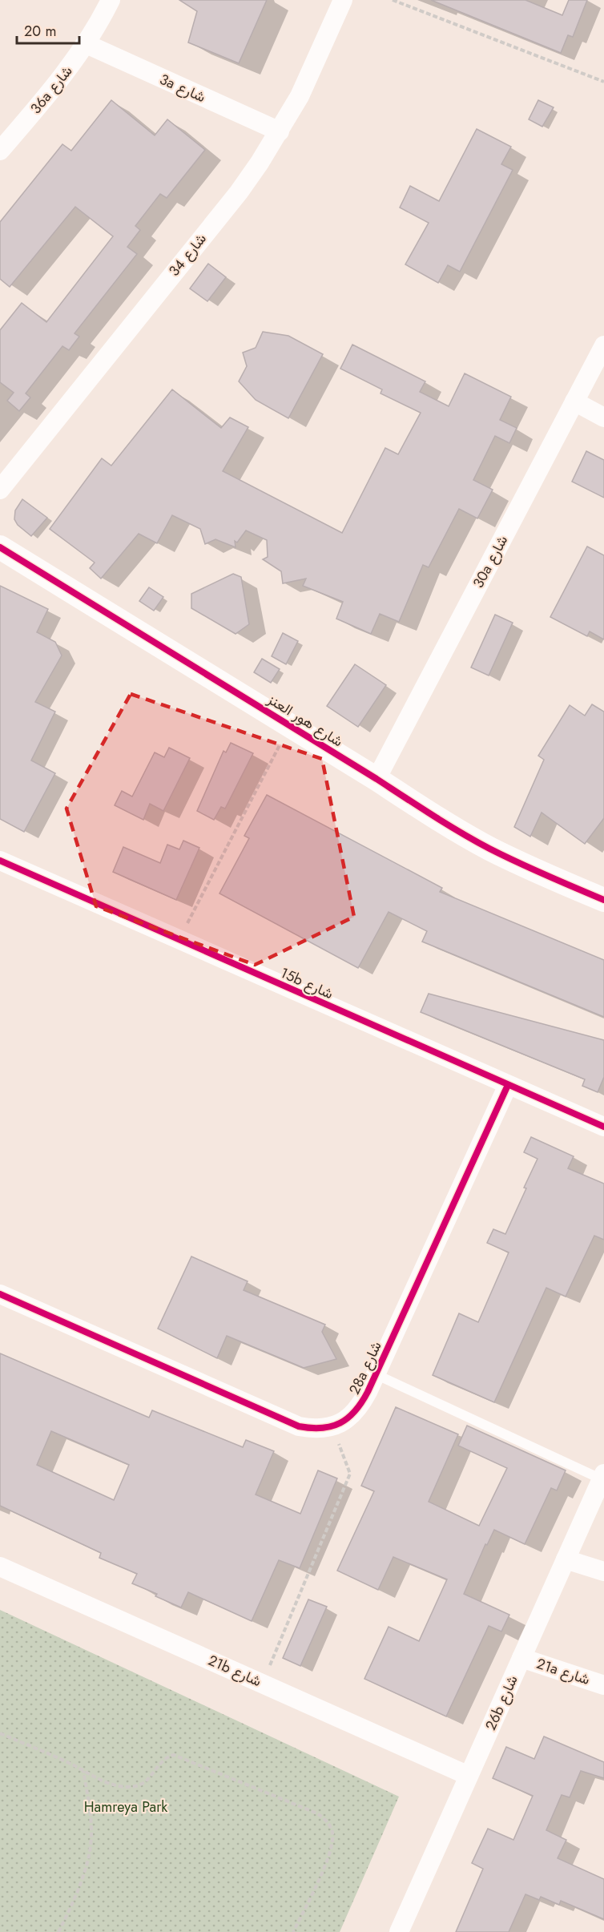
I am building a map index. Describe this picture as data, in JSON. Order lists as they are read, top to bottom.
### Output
{
  "streets": {
    "street": [
      "3a شارع",
      "36a شارع",
      "شارع 34",
      "30a شارع",
      "شارع هور العنز",
      "15b شارع",
      "28a شارع",
      "21b شارع",
      "21a شارع",
      "26b شارع"
    ]
  },
  "crossings": [
    ["3a شارع", "36a شارع"],
    ["3a شارع", "شارع 34"],
    ["30a شارع", "شارع هور العنز"],
    ["15b شارع", "28a شارع"],
    ["21b شارع", "26b شارع"],
    ["21a شارع", "26b شارع"]
  ],
  "parks": ["Hamreya Park"],
  "scale_bar": "20 m"
}
